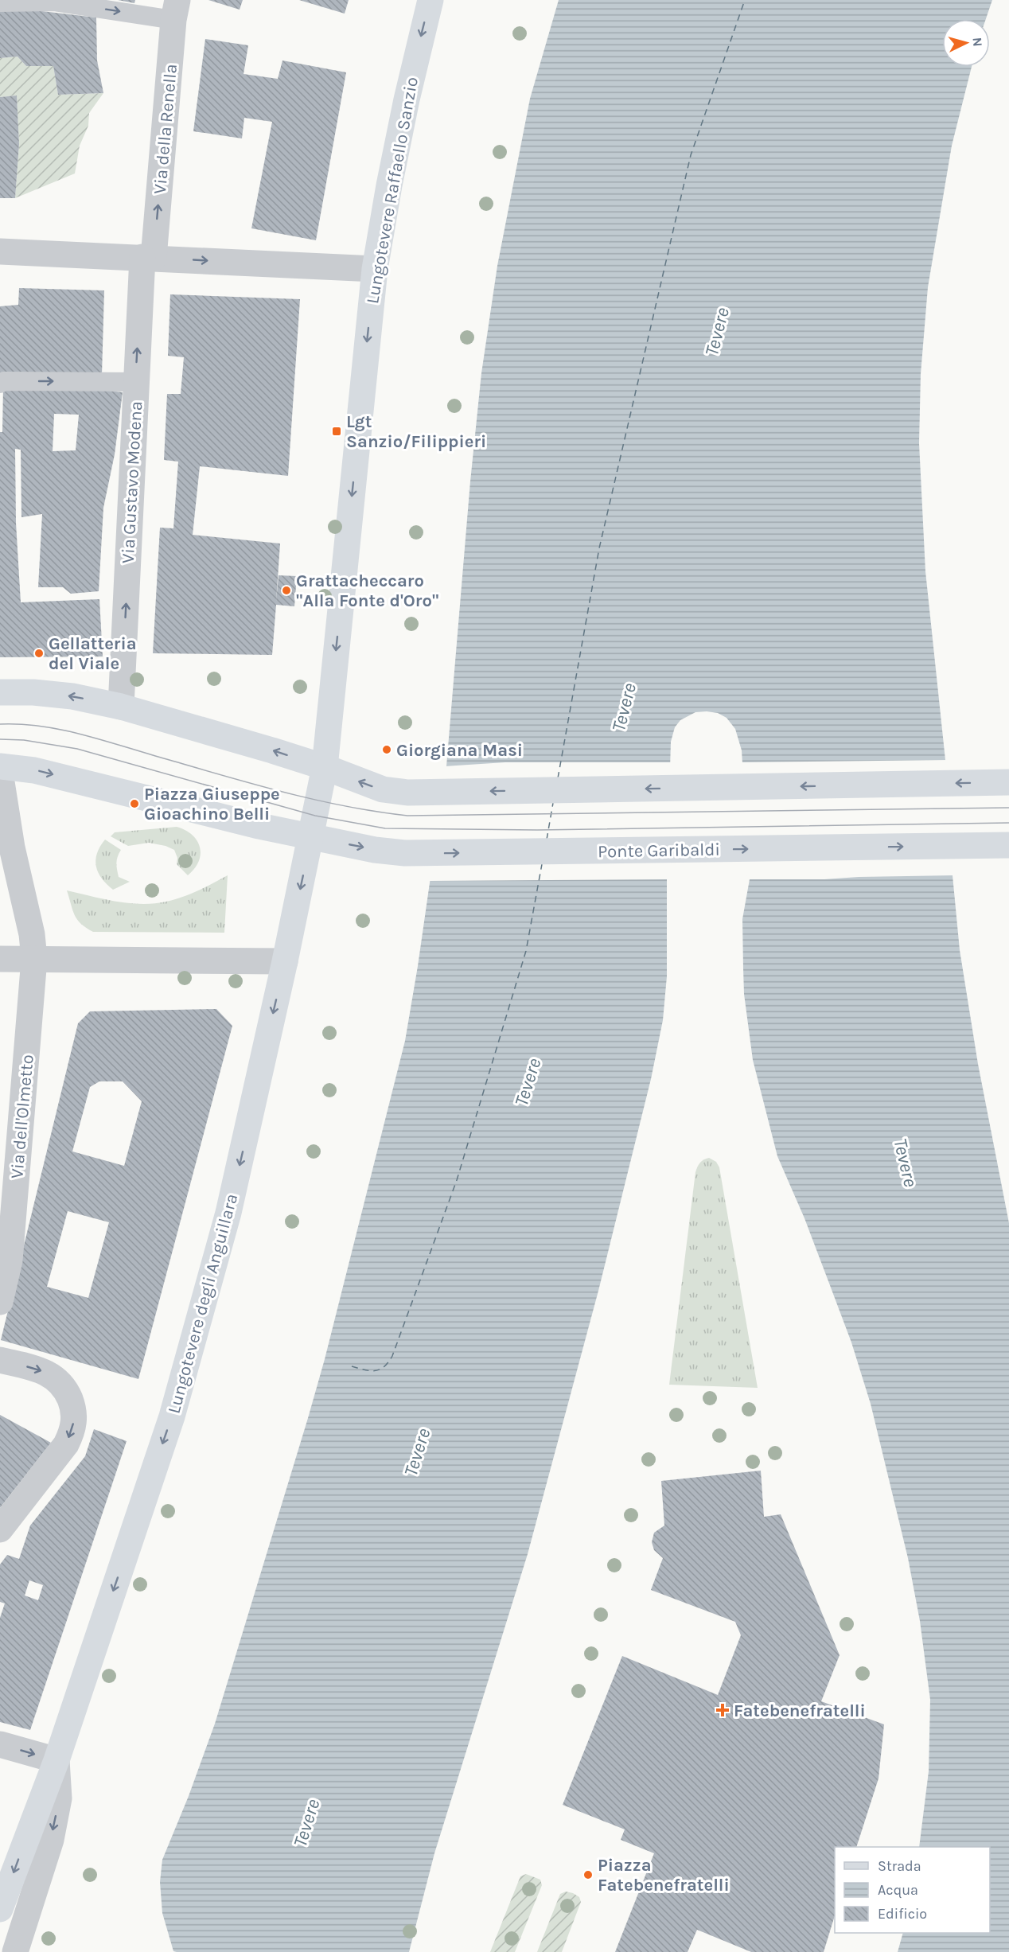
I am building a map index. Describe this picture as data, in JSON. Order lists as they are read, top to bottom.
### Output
{
  "streets": {
    "main road": ["Lungotevere Raffaello Sanzio", "Ponte Garibaldi", "Lungotevere degli Anguillara"],
    "street": ["Via della Renella", "Via Gustavo Modena", "Via dell'Olmetto"]
  },
  "crossings": [
    ["Via della Renella", "Via Gustavo Modena"],
    ["Lungotevere Raffaello Sanzio", "Ponte Garibaldi"],
    ["Lungotevere Raffaello Sanzio", "Lungotevere degli Anguillara"],
    ["Ponte Garibaldi", "Lungotevere degli Anguillara"]
  ],
  "one_way": [
    "Via della Renella",
    "Lungotevere Raffaello Sanzio",
    "Via Gustavo Modena",
    "Lungotevere degli Anguillara"
  ],
  "water": ["Tevere"],
  "places": {
    "transit": ["Lgt Sanzio/Filippieri"],
    "other": [
      "Grattacheccaro \"Alla Fonte d'Oro\"",
      "Gellatteria del Viale",
      "Giorgiana Masi",
      "Piazza Giuseppe Gioachino Belli",
      "Piazza Fatebenefratelli"
    ],
    "health": ["Fatebenefratelli"]
  },
  "legend": ["Strada", "Acqua", "Edificio"],
  "north": "right"
}
